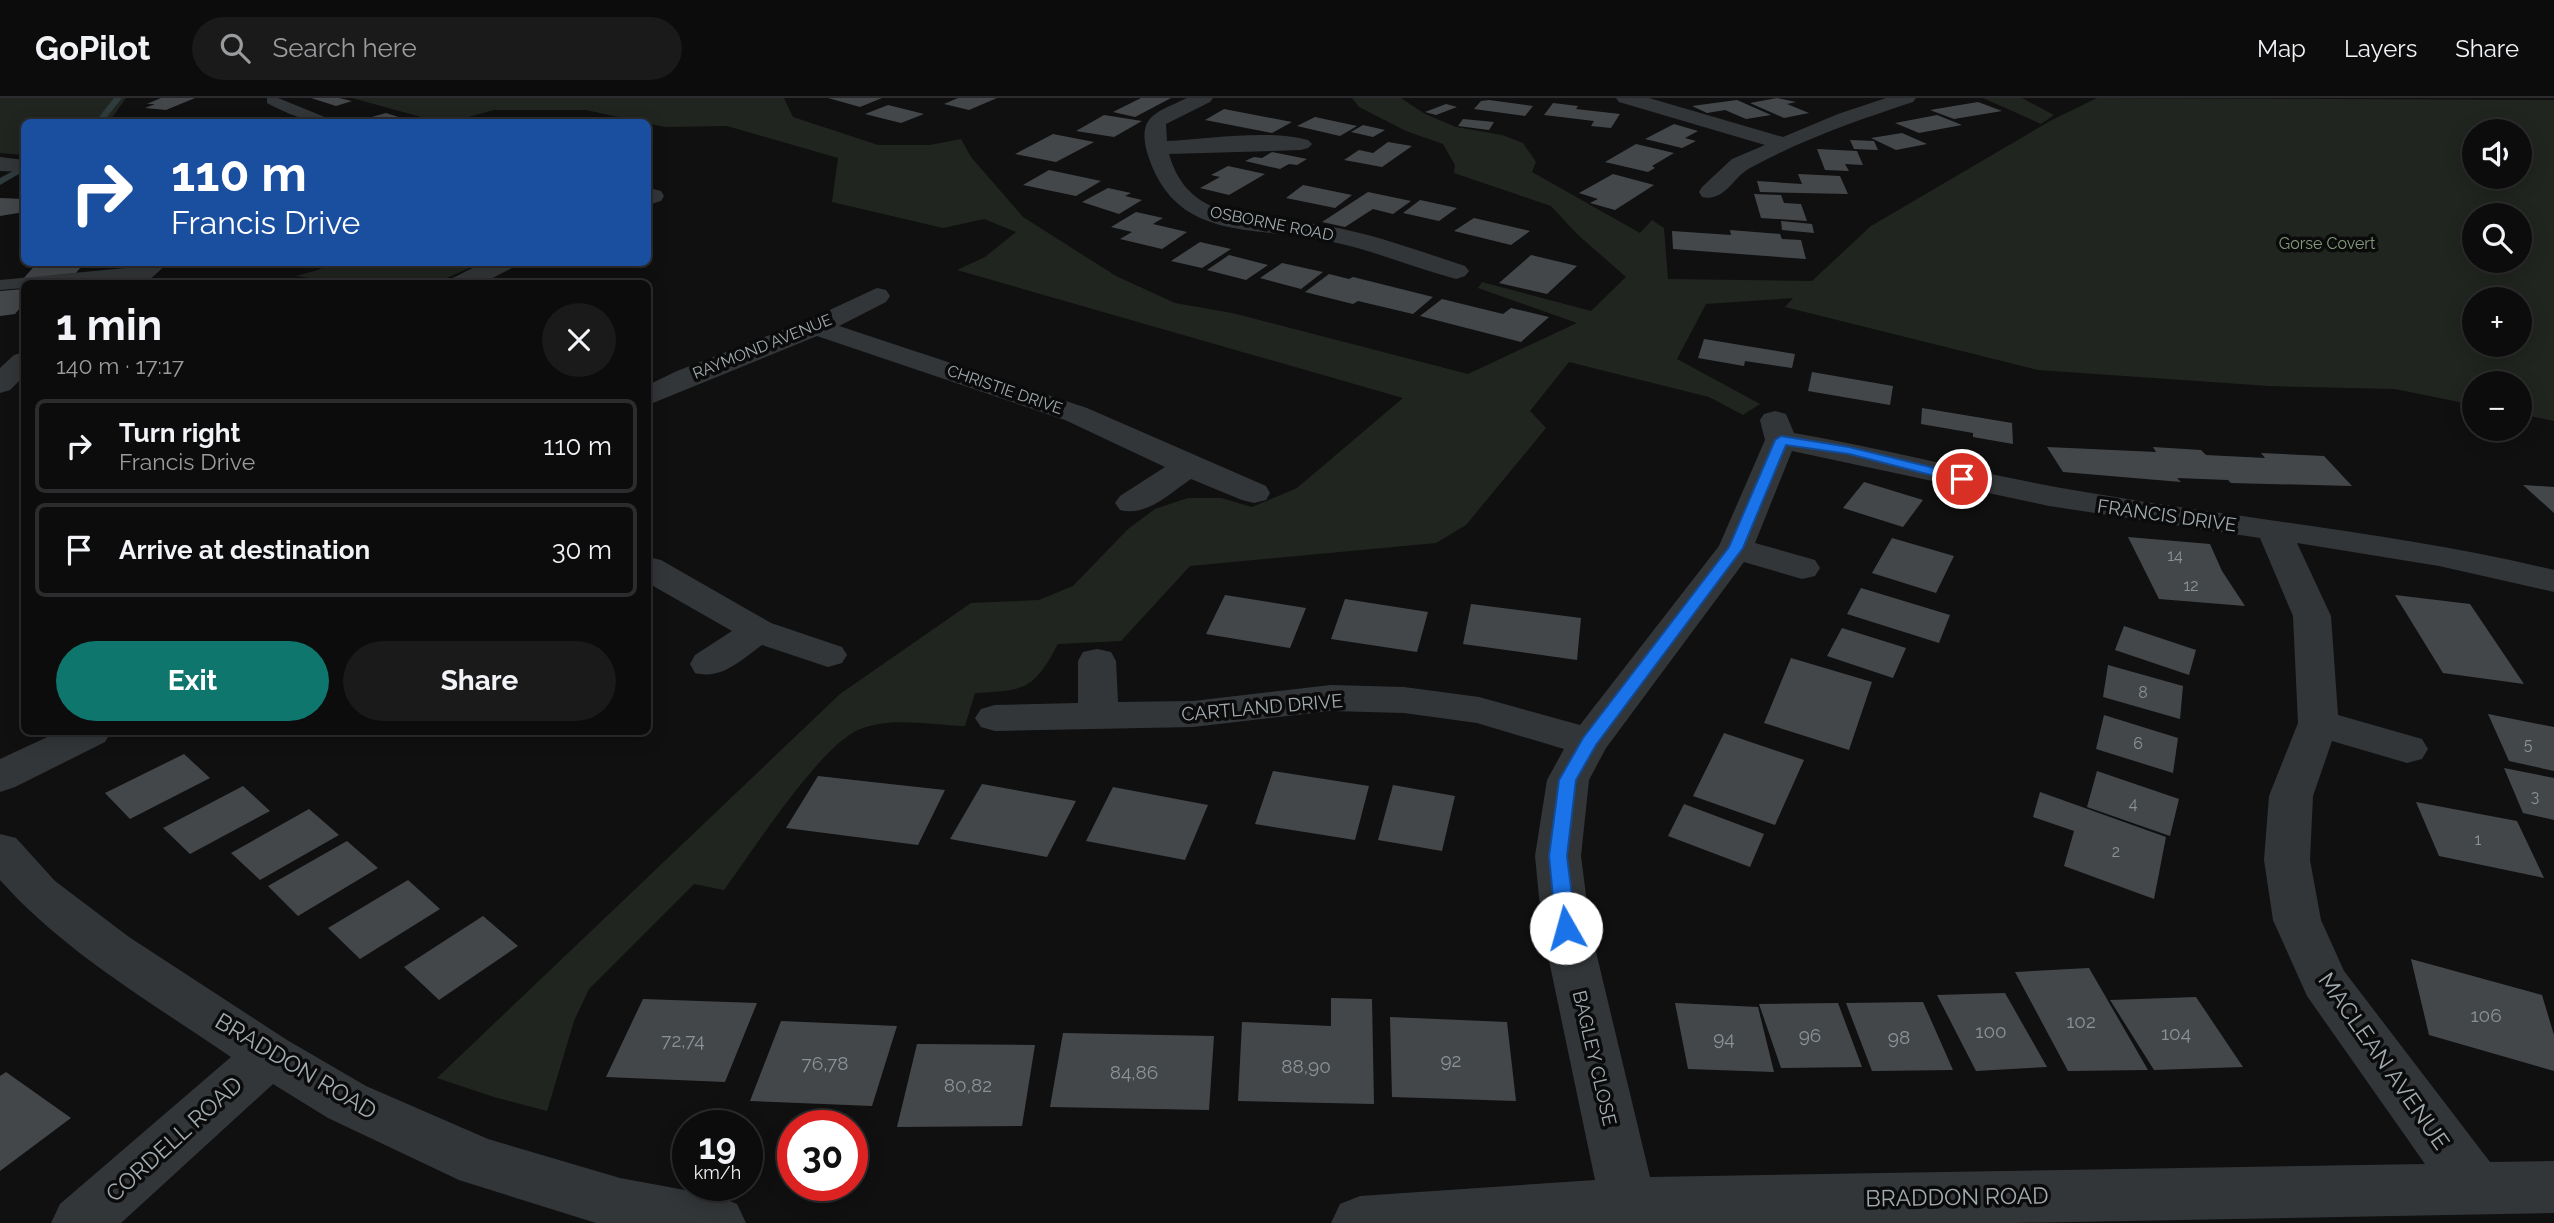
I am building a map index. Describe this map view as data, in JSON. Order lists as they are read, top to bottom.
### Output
{
  "streets": {
    "street": [
      "OSBORNE ROAD",
      "RAYMOND AVENUE",
      "CHRISTIE DRIVE",
      "FRANCIS DRIVE",
      "CARTLAND DRIVE",
      "BAGLEY CLOSE",
      "MACLEAN AVENUE",
      "BRADDON ROAD",
      "CORDELL ROAD"
    ]
  },
  "crossings": [
    ["RAYMOND AVENUE", "CHRISTIE DRIVE"],
    ["FRANCIS DRIVE", "BAGLEY CLOSE"],
    ["FRANCIS DRIVE", "MACLEAN AVENUE"],
    ["CARTLAND DRIVE", "BAGLEY CLOSE"],
    ["BAGLEY CLOSE", "BRADDON ROAD"],
    ["MACLEAN AVENUE", "BRADDON ROAD"],
    ["BRADDON ROAD", "CORDELL ROAD"]
  ],
  "parks": ["Gorse Covert"],
  "house_numbers": [
    "14",
    "12",
    "8",
    "6",
    "5",
    "3",
    "4",
    "1",
    "2",
    "106",
    "102",
    "100",
    "104",
    "96",
    "98",
    "94",
    "72,74",
    "92",
    "76,78",
    "88,90",
    "84,86",
    "80,82"
  ],
  "page": {
    "header": "GoPilot",
    "search": "Search here",
    "nav": ["Map", "Layers", "Share"],
    "map_buttons": ["+", "−"],
    "turn": ["110 m", "Francis Drive"],
    "heading": ["1 min", "140 m · 17:17"],
    "list": [
      {
        "name": "Turn right",
        "note": "Francis Drive",
        "value": "110 m"
      },
      {
        "name": "Arrive at destination",
        "value": "30 m"
      }
    ],
    "buttons": ["Exit", "Share"],
    "speed": "19 km/h",
    "limit": "30"
  }
}
